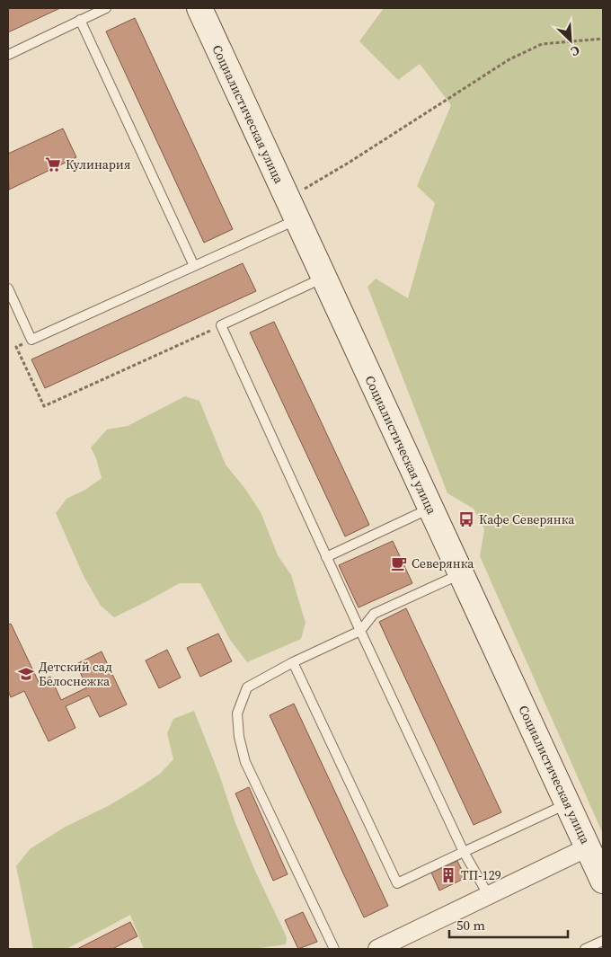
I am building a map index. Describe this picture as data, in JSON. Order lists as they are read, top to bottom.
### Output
{
  "streets": {
    "main road": ["Социалистическая улица"]
  },
  "places": {
    "supermarket": ["Кулинария"],
    "bus stop": ["Кафе Северянка"],
    "cafe": ["Северянка"],
    "school or university": ["Детский сад Белоснежка"],
    "building": ["ТП-129"]
  },
  "scale_bar": "50 m",
  "north": "bottom right"
}
